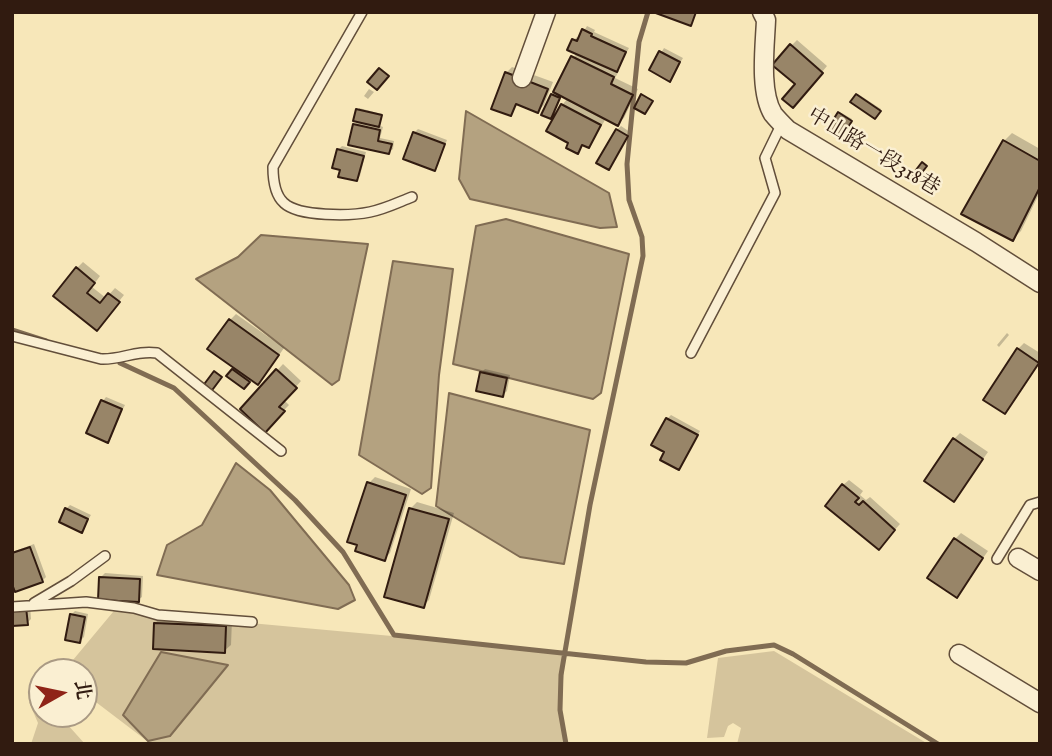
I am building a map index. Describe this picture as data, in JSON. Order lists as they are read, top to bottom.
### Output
{
  "streets": {
    "street": ["中山路一段318巷"]
  },
  "north": "right"
}
